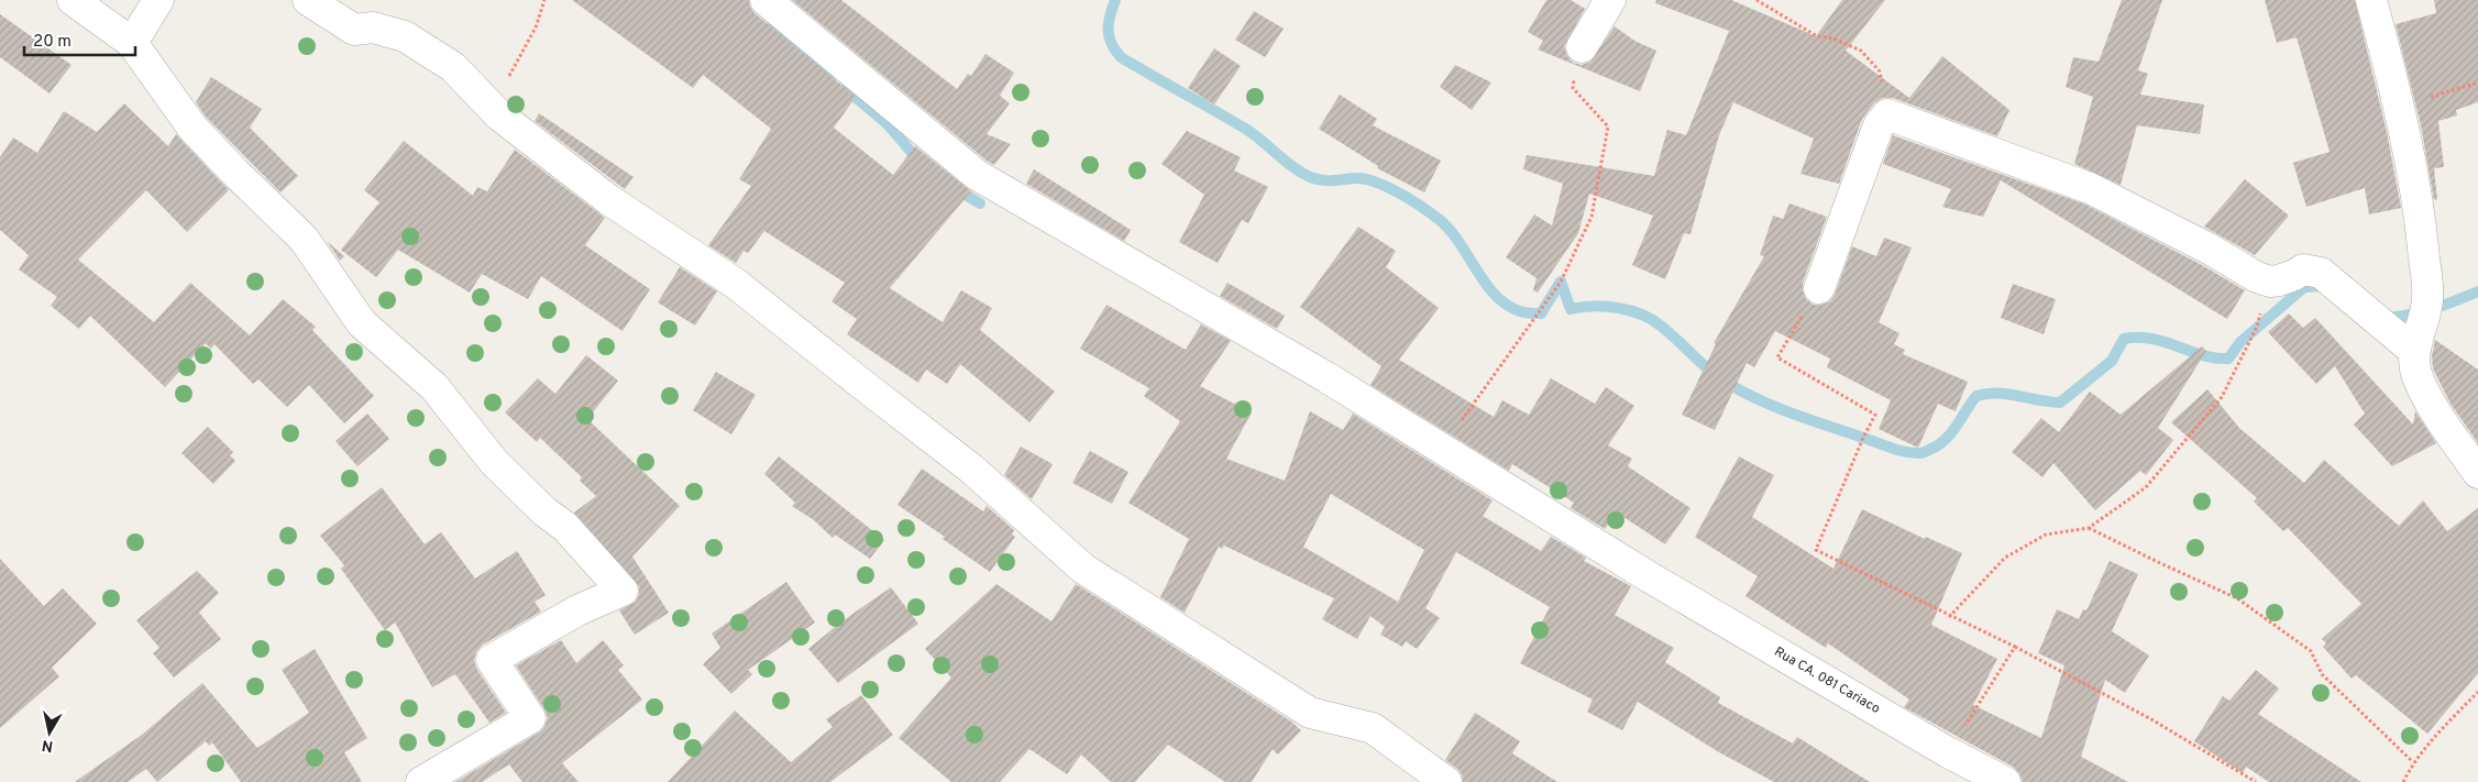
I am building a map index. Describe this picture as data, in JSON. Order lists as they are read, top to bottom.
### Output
{
  "streets": {
    "street": ["Rua CA. 081 Cariaco"]
  },
  "scale_bar": "20 m",
  "north": "bottom"
}
